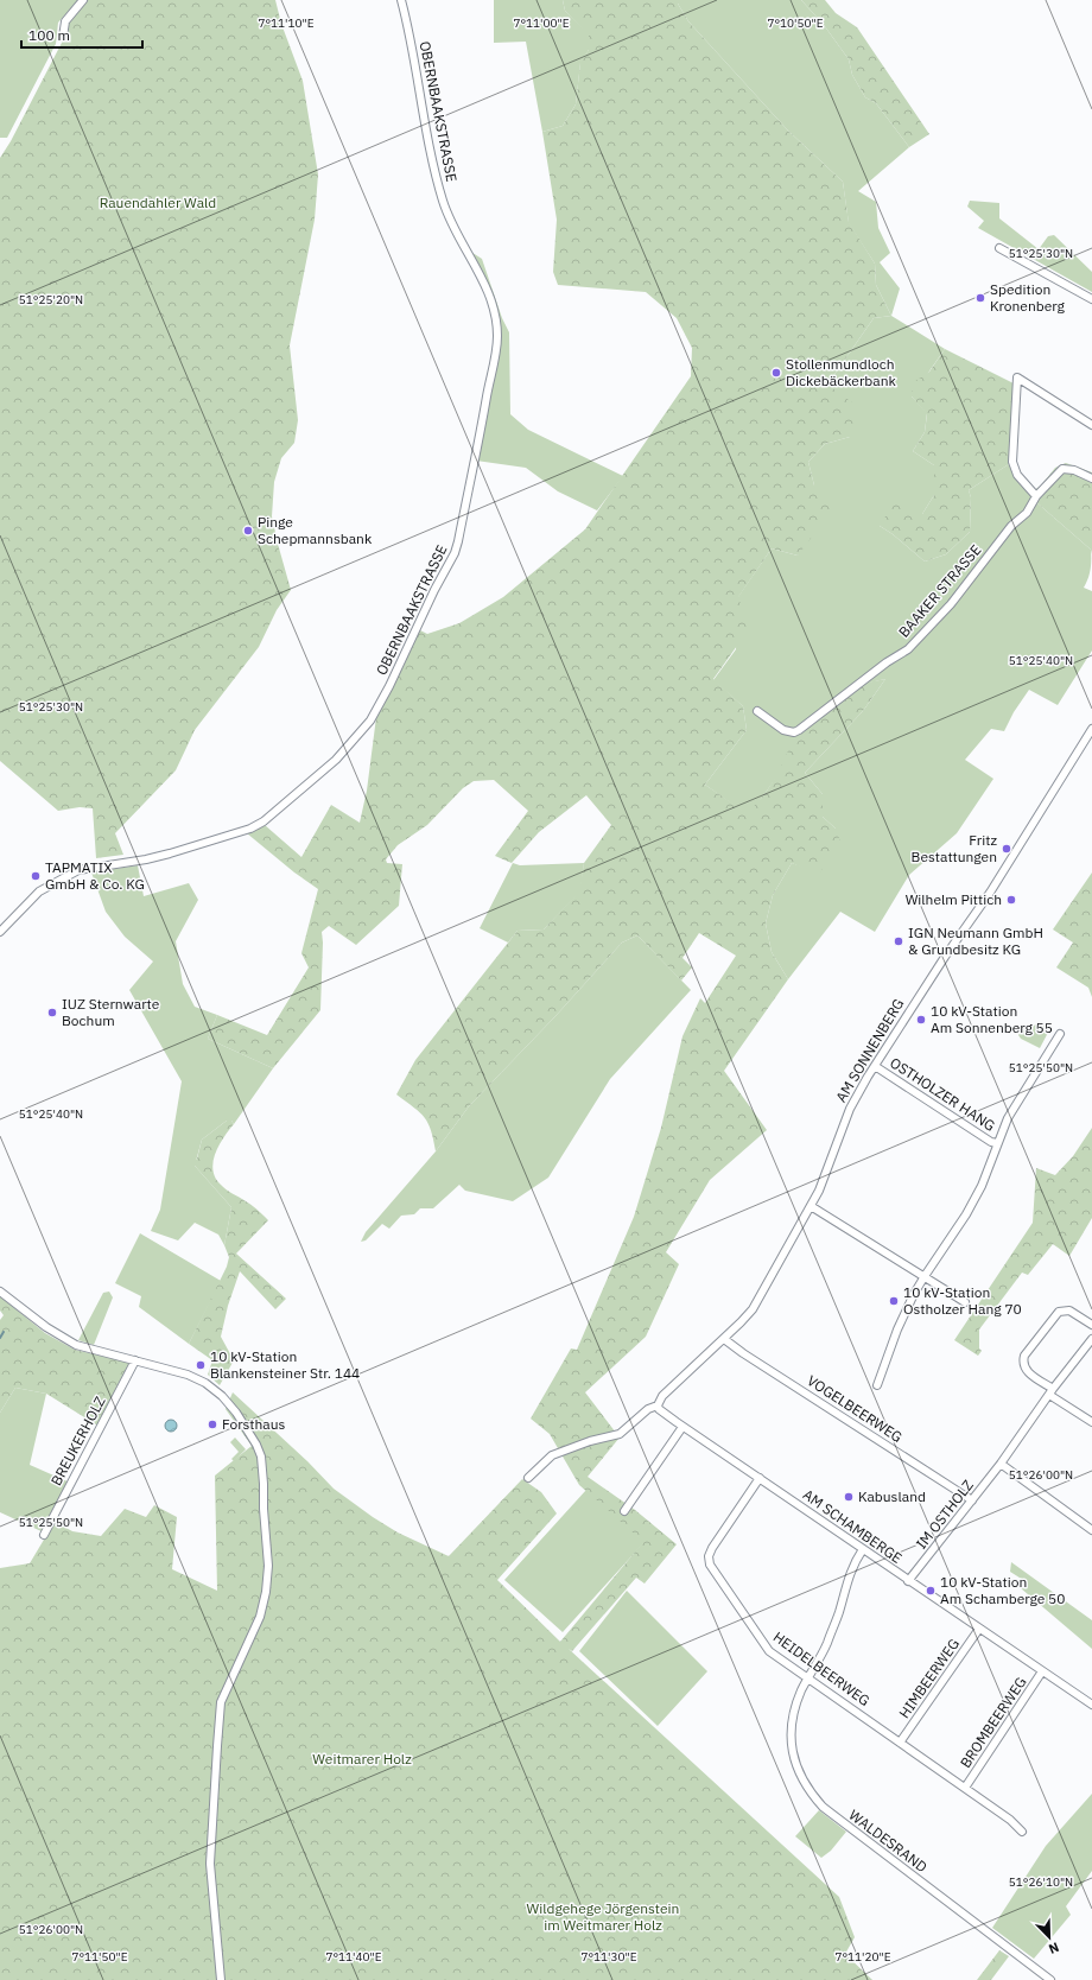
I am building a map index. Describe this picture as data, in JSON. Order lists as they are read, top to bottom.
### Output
{
  "streets": {
    "street": [
      "OBERNBAAKSTRASSE",
      "BAAKER STRASSE",
      "AM SONNENBERG",
      "OSTHOLZER HANG",
      "VOGELBEERWEG",
      "BREUKERHOLZ",
      "IM OSTHOLZ",
      "AM SCHAMBERGE",
      "HEIDELBEERWEG",
      "HIMBEERWEG",
      "BROMBEERWEG",
      "WALDESRAND"
    ]
  },
  "crossings": [
    ["AM SONNENBERG", "OSTHOLZER HANG"],
    ["AM SONNENBERG", "VOGELBEERWEG"],
    ["VOGELBEERWEG", "IM OSTHOLZ"],
    ["IM OSTHOLZ", "AM SCHAMBERGE"],
    ["AM SCHAMBERGE", "HEIDELBEERWEG"],
    ["AM SCHAMBERGE", "HIMBEERWEG"],
    ["AM SCHAMBERGE", "BROMBEERWEG"],
    ["AM SCHAMBERGE", "WALDESRAND"],
    ["HEIDELBEERWEG", "HIMBEERWEG"],
    ["HEIDELBEERWEG", "BROMBEERWEG"],
    ["HEIDELBEERWEG", "WALDESRAND"]
  ],
  "parks": ["Rauendahler Wald", "Weitmarer Holz", "Wildgehege Jörgenstein im Weitmarer Holz"],
  "places": [
    "Spedition Kronenberg",
    "Stollenmundloch Dickebäckerbank",
    "Pinge Schepmannsbank",
    "Fritz Bestattungen",
    "TAPMATIX GmbH & Co. KG",
    "Wilhelm Pittich",
    "IGN Neumann GmbH & Grundbesitz KG",
    "IUZ Sternwarte Bochum",
    "10 kV-Station Am Sonnenberg 55",
    "10 kV-Station Ostholzer Hang 70",
    "10 kV-Station Blankensteiner Str. 144",
    "Forsthaus",
    "Kabusland",
    "10 kV-Station Am Schamberge 50"
  ],
  "scale_bar": "100 m",
  "north": "bottom right",
  "coordinates": [
    "7°11'10\"E",
    "7°11'00\"E",
    "7°10'50\"E",
    "51°25'30\"N",
    "51°25'20\"N",
    "51°25'40\"N",
    "51°25'50\"N",
    "51°26'00\"N",
    "51°26'10\"N",
    "7°11'50\"E",
    "7°11'40\"E",
    "7°11'30\"E",
    "7°11'20\"E"
  ]
}
